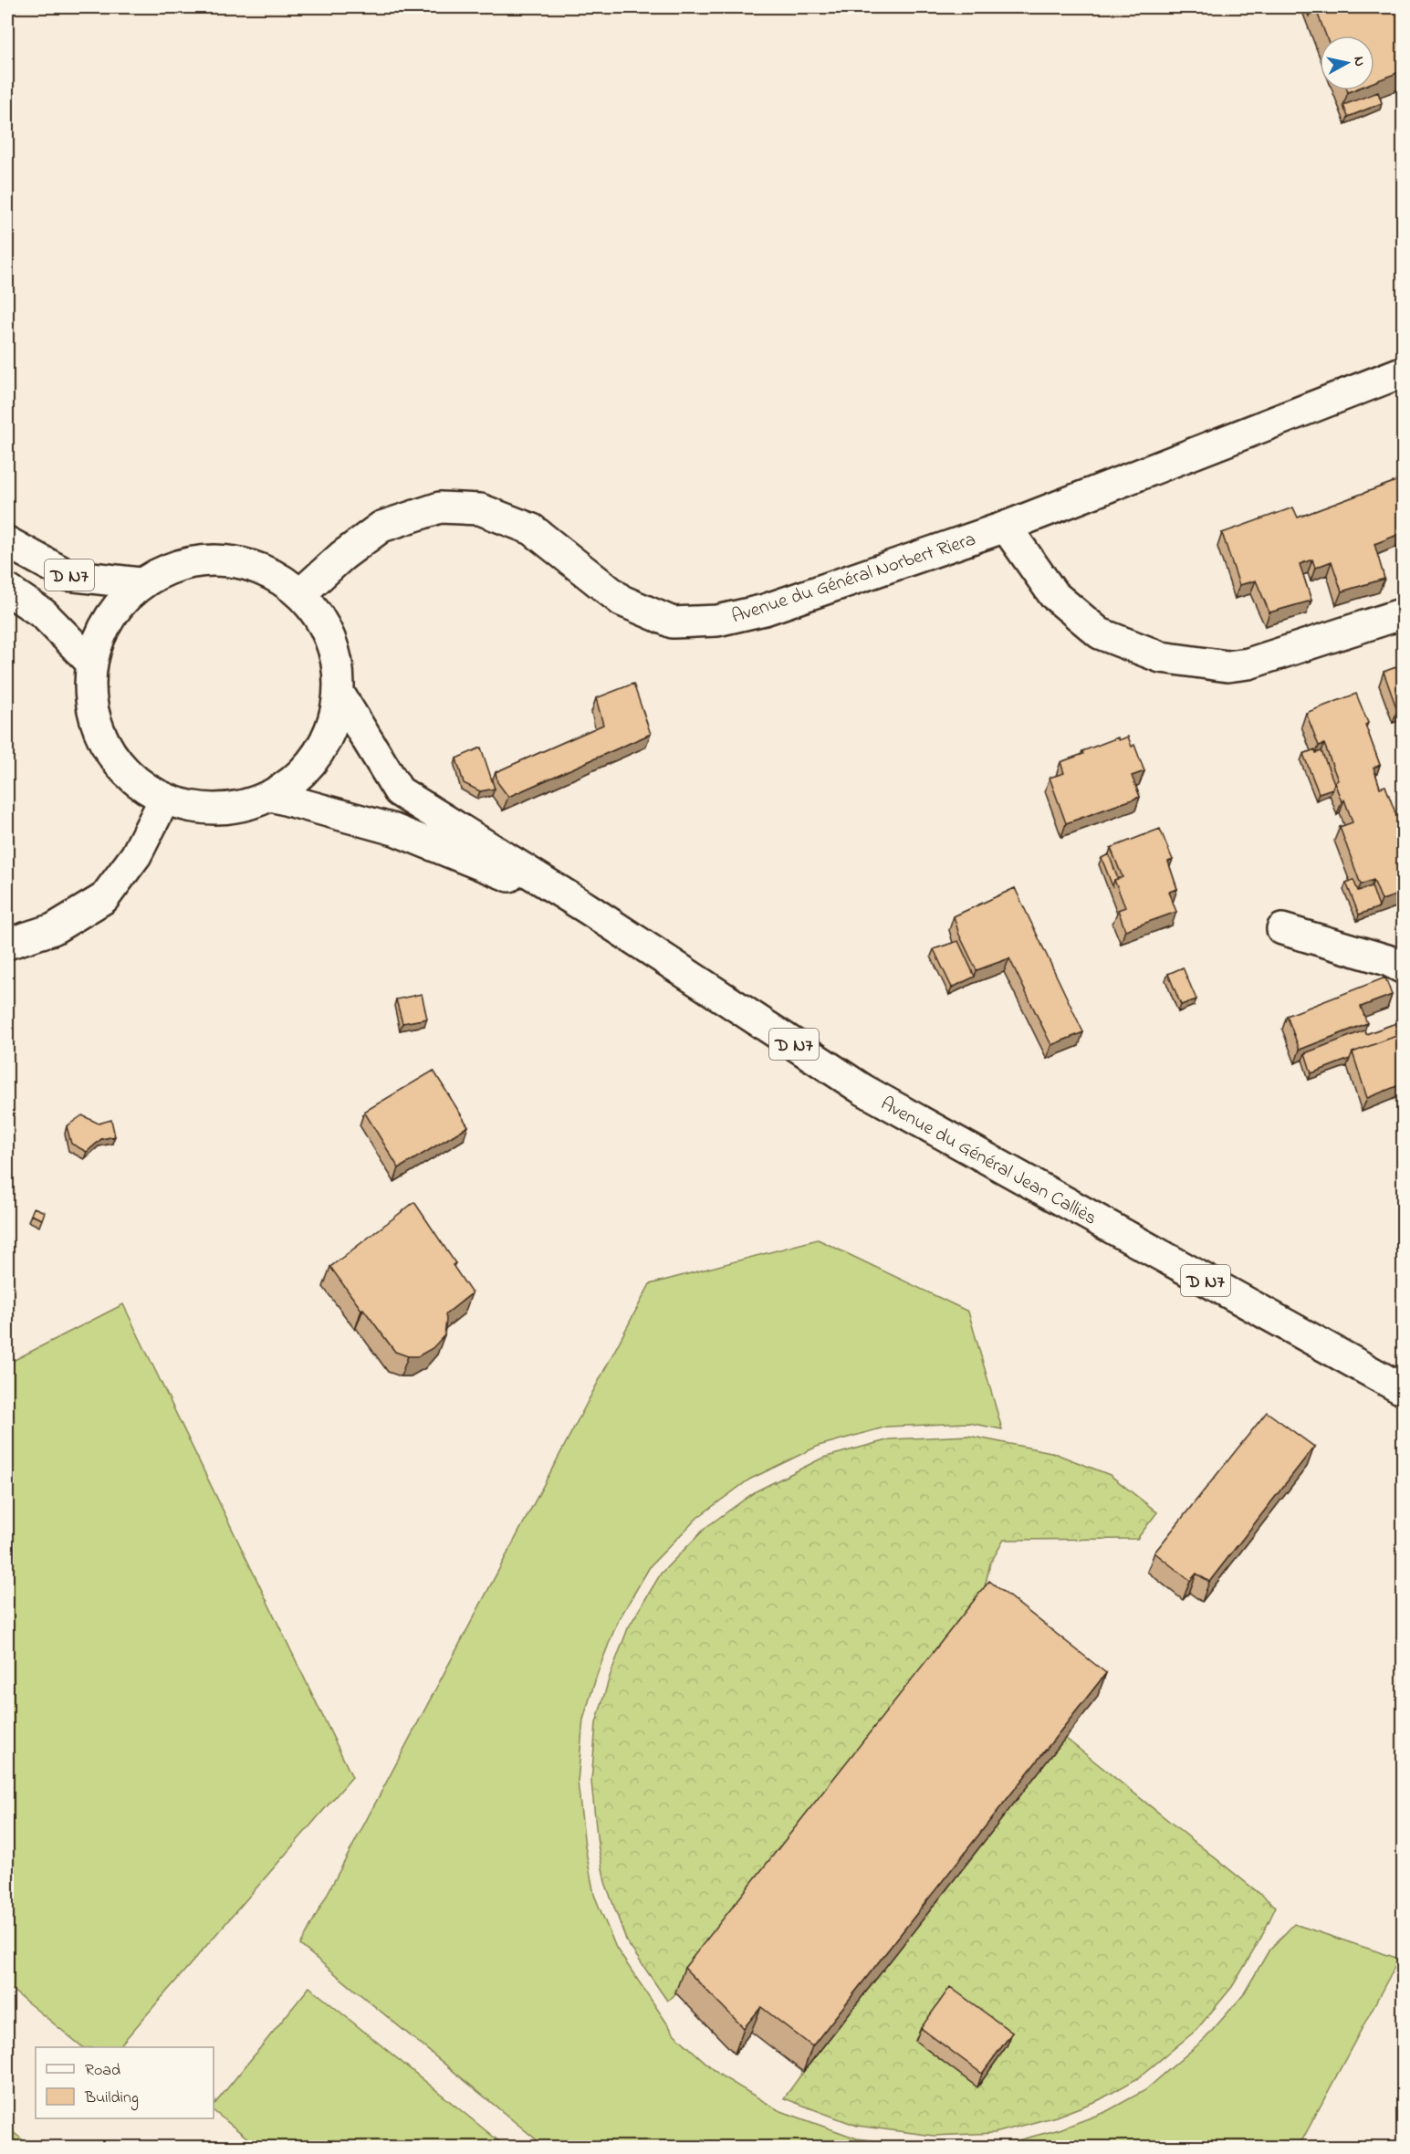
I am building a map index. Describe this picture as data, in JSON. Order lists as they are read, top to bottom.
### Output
{
  "streets": {
    "main road": ["D N7", "Avenue du Général Norbert Riera", "Avenue du Général Jean Calliès"]
  },
  "legend": ["Road", "Building"],
  "north": "right"
}
